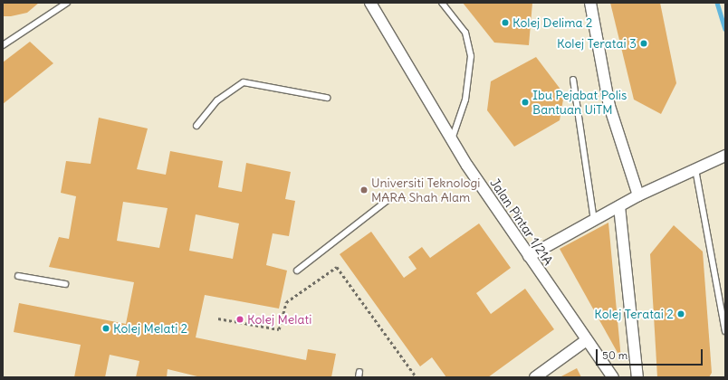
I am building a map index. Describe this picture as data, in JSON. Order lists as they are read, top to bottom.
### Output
{
  "streets": {
    "street": ["Jalan Pintar 1/21A"]
  },
  "places": [
    "Kolej Delima 2",
    "Kolej Teratai 3",
    "Ibu Pejabat Polis Bantuan UiTM",
    "Universiti Teknologi MARA Shah Alam",
    "Kolej Teratai 2",
    "Kolej Melati",
    "Kolej Melati 2"
  ],
  "scale_bar": "50 m"
}
